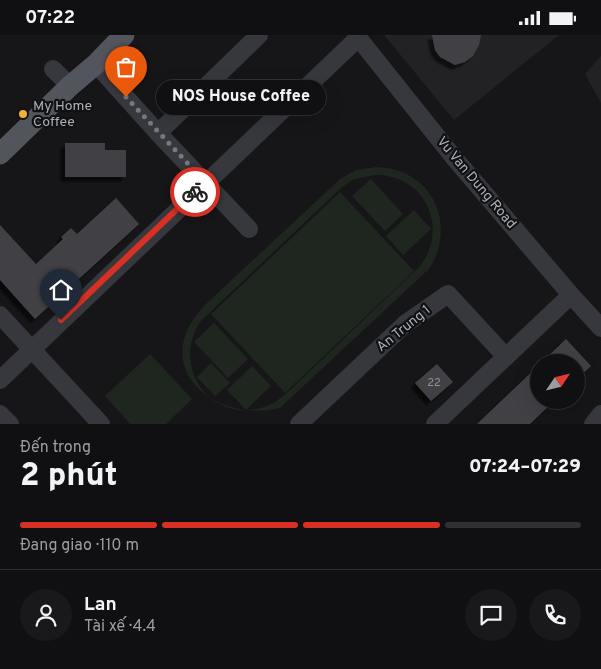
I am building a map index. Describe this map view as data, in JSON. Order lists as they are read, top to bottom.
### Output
{
  "streets": {
    "street": ["Vu Van Dung Road", "An Trung 1"]
  },
  "places": ["NOS House Coffee", "My Home Coffee"],
  "house_numbers": ["22"],
  "north": "top right",
  "page": {
    "status": "07:22",
    "bubble": "NOS House Coffee",
    "heading": ["2 phút", "Đến trong", "07:24–07:29"],
    "panel": ["Lan", "Tài xế · 4.4"],
    "bar": "Đang giao · 110 m"
  }
}
